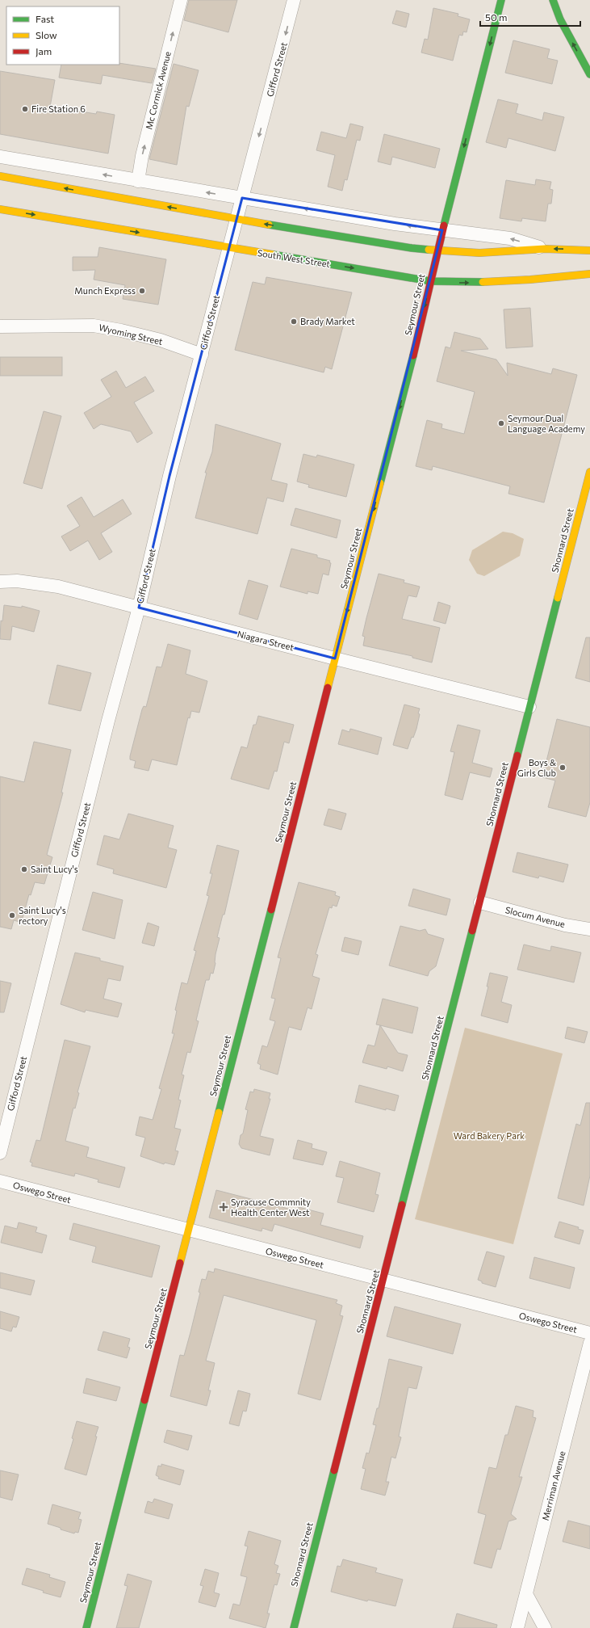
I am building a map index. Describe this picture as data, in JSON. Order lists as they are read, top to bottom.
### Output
{
  "streets": {
    "street": [
      "Gifford Street",
      "Mc Cormick Avenue",
      "South West Street",
      "Seymour Street",
      "Wyoming Street",
      "Shonnard Street",
      "Niagara Street",
      "Slocum Avenue",
      "Oswego Street",
      "Merriman Avenue"
    ]
  },
  "crossings": [
    ["Gifford Street", "South West Street"],
    ["Gifford Street", "Wyoming Street"],
    ["Gifford Street", "Niagara Street"],
    ["South West Street", "Seymour Street"],
    ["Seymour Street", "Niagara Street"],
    ["Seymour Street", "Oswego Street"],
    ["Shonnard Street", "Niagara Street"],
    ["Shonnard Street", "Slocum Avenue"],
    ["Shonnard Street", "Oswego Street"]
  ],
  "one_way": ["Mc Cormick Avenue", "Seymour Street"],
  "parks": ["Ward Bakery Park"],
  "places": {
    "other": [
      "Fire Station 6",
      "Munch Express",
      "Brady Market",
      "Seymour Dual Language Academy",
      "Boys & Girls Club",
      "Saint Lucy's",
      "Saint Lucy's rectory"
    ],
    "health": ["Syracuse Commnity Health Center West"]
  },
  "legend": ["Fast", "Slow", "Jam"],
  "scale_bar": "50 m"
}
